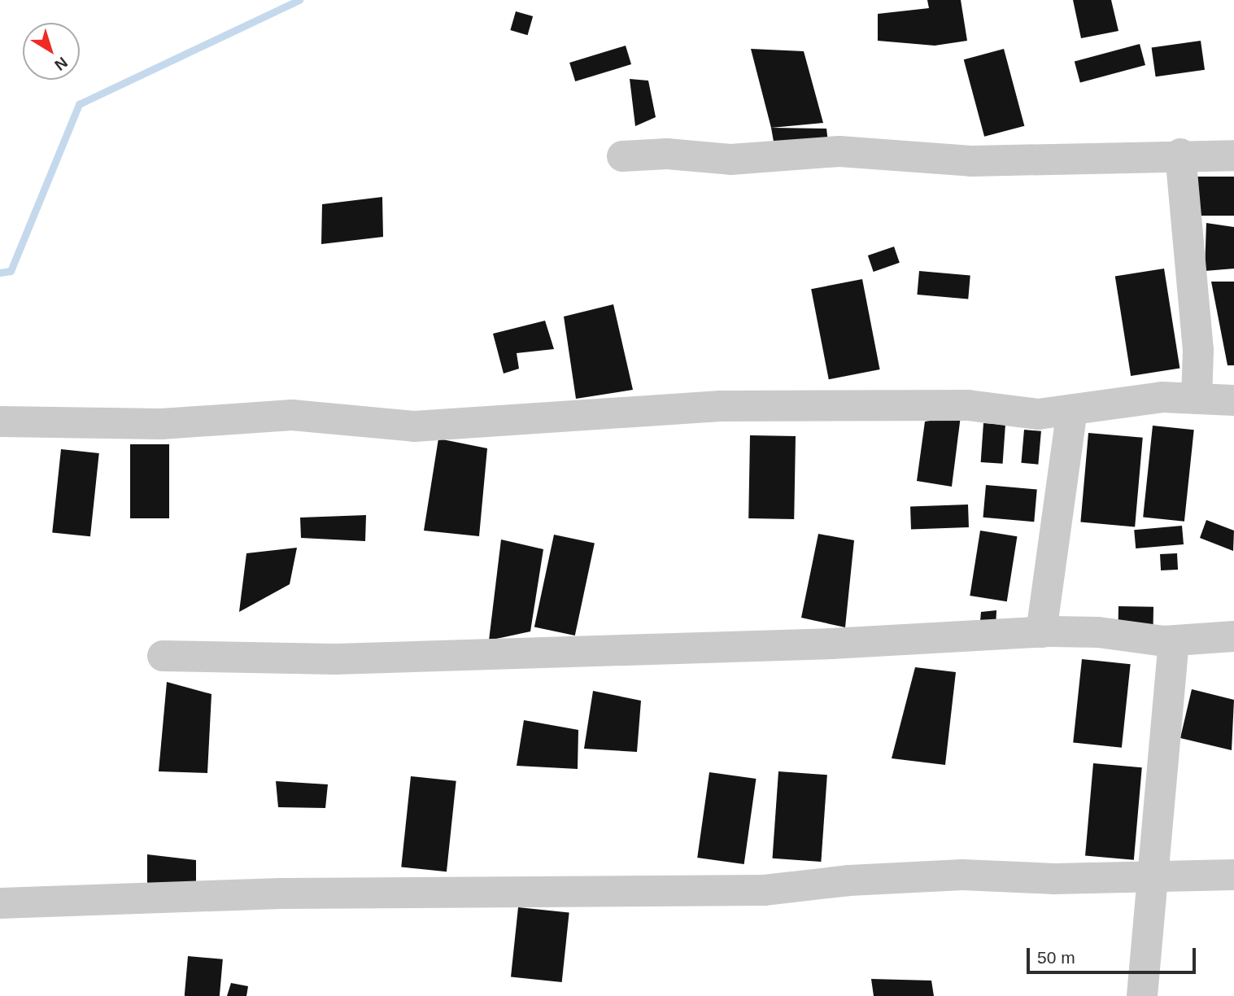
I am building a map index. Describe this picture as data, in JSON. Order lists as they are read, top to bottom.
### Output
{
  "scale_bar": "50 m",
  "north": "bottom right"
}
